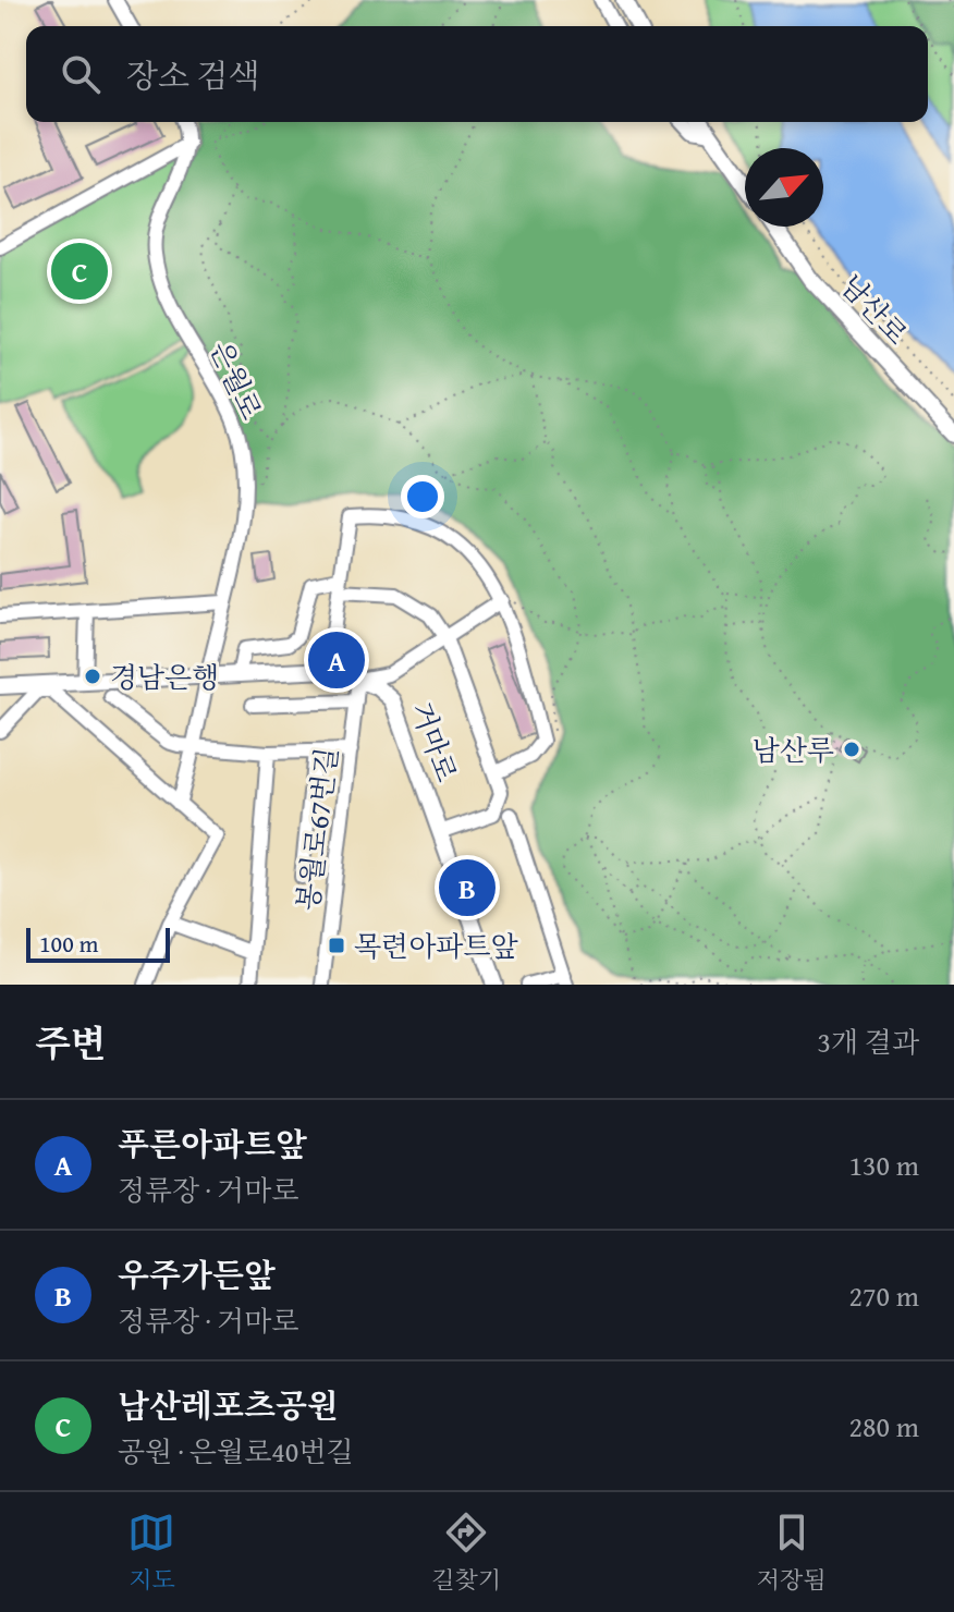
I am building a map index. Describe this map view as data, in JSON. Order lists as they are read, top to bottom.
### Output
{
  "streets": {
    "main road": ["남산로", "거마로"],
    "street": ["은월로", "봉월로67번길"]
  },
  "crossings": [
    ["은월로", "거마로"],
    ["거마로", "봉월로67번길"]
  ],
  "places": {
    "other": ["경남은행", "남산루"],
    "transit": ["목련아파트앞"]
  },
  "scale_bar": "100 m",
  "north": "top right",
  "page": {
    "search": "장소 검색",
    "pins": ["C", "A", "B"],
    "scale": "100 m",
    "heading": ["주변", "3개 결과"],
    "list": [
      {
        "mark": "A",
        "name": "푸른아파트앞",
        "note": "정류장 · 거마로",
        "value": "130 m"
      },
      {
        "mark": "B",
        "name": "우주가든앞",
        "note": "정류장 · 거마로",
        "value": "270 m"
      },
      {
        "mark": "C",
        "name": "남산레포츠공원",
        "note": "공원 · 은월로40번길",
        "value": "280 m"
      }
    ],
    "nav": ["지도", "길찾기", "저장됨"]
  }
}
